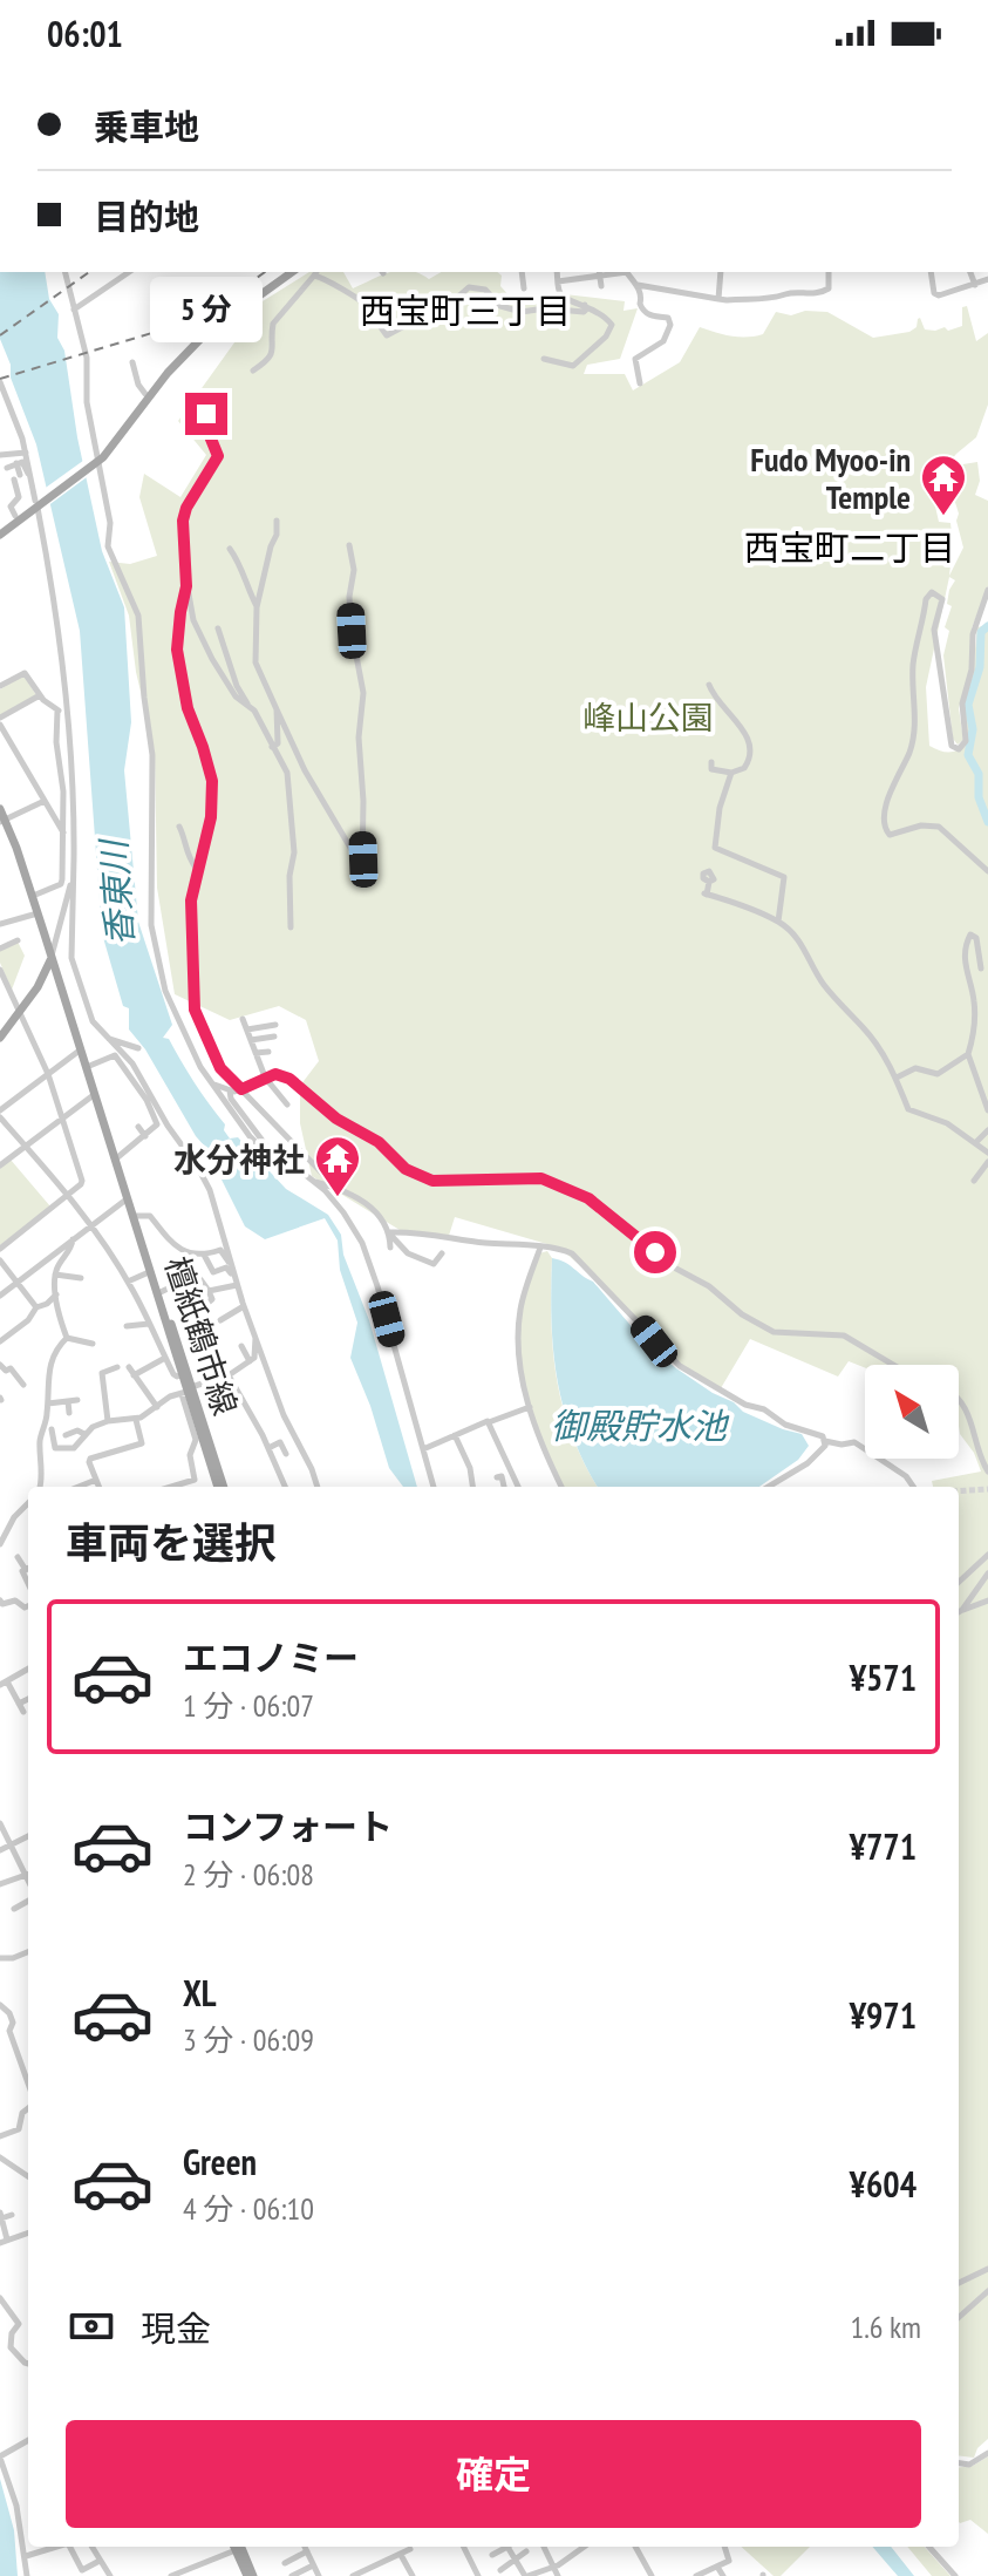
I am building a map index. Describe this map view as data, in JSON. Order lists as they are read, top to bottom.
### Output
{
  "streets": {
    "main road": ["檀紙鶴市線"]
  },
  "districts": ["西宝町三丁目", "西宝町二丁目"],
  "water": ["香東川", "御殿貯水池"],
  "parks": ["峰山公園"],
  "places": {
    "temple": ["Fudo Myoo-in Temple", "水分神社"]
  },
  "north": "top left",
  "page": {
    "status": "06:01",
    "banner": ["乗車地", "目的地"],
    "bubble": "5 分",
    "heading": "車両を選択",
    "list": [
      {
        "name": "エコノミー",
        "note": "1 分 · 06:07",
        "value": "¥571"
      },
      {
        "name": "コンフォート",
        "note": "2 分 · 06:08",
        "value": "¥771"
      },
      {
        "name": "XL",
        "note": "3 分 · 06:09",
        "value": "¥971"
      },
      {
        "name": "Green",
        "note": "4 分 · 06:10",
        "value": "¥604"
      }
    ],
    "pay": ["現金", "1.6 km"],
    "buttons": "確定"
  }
}
